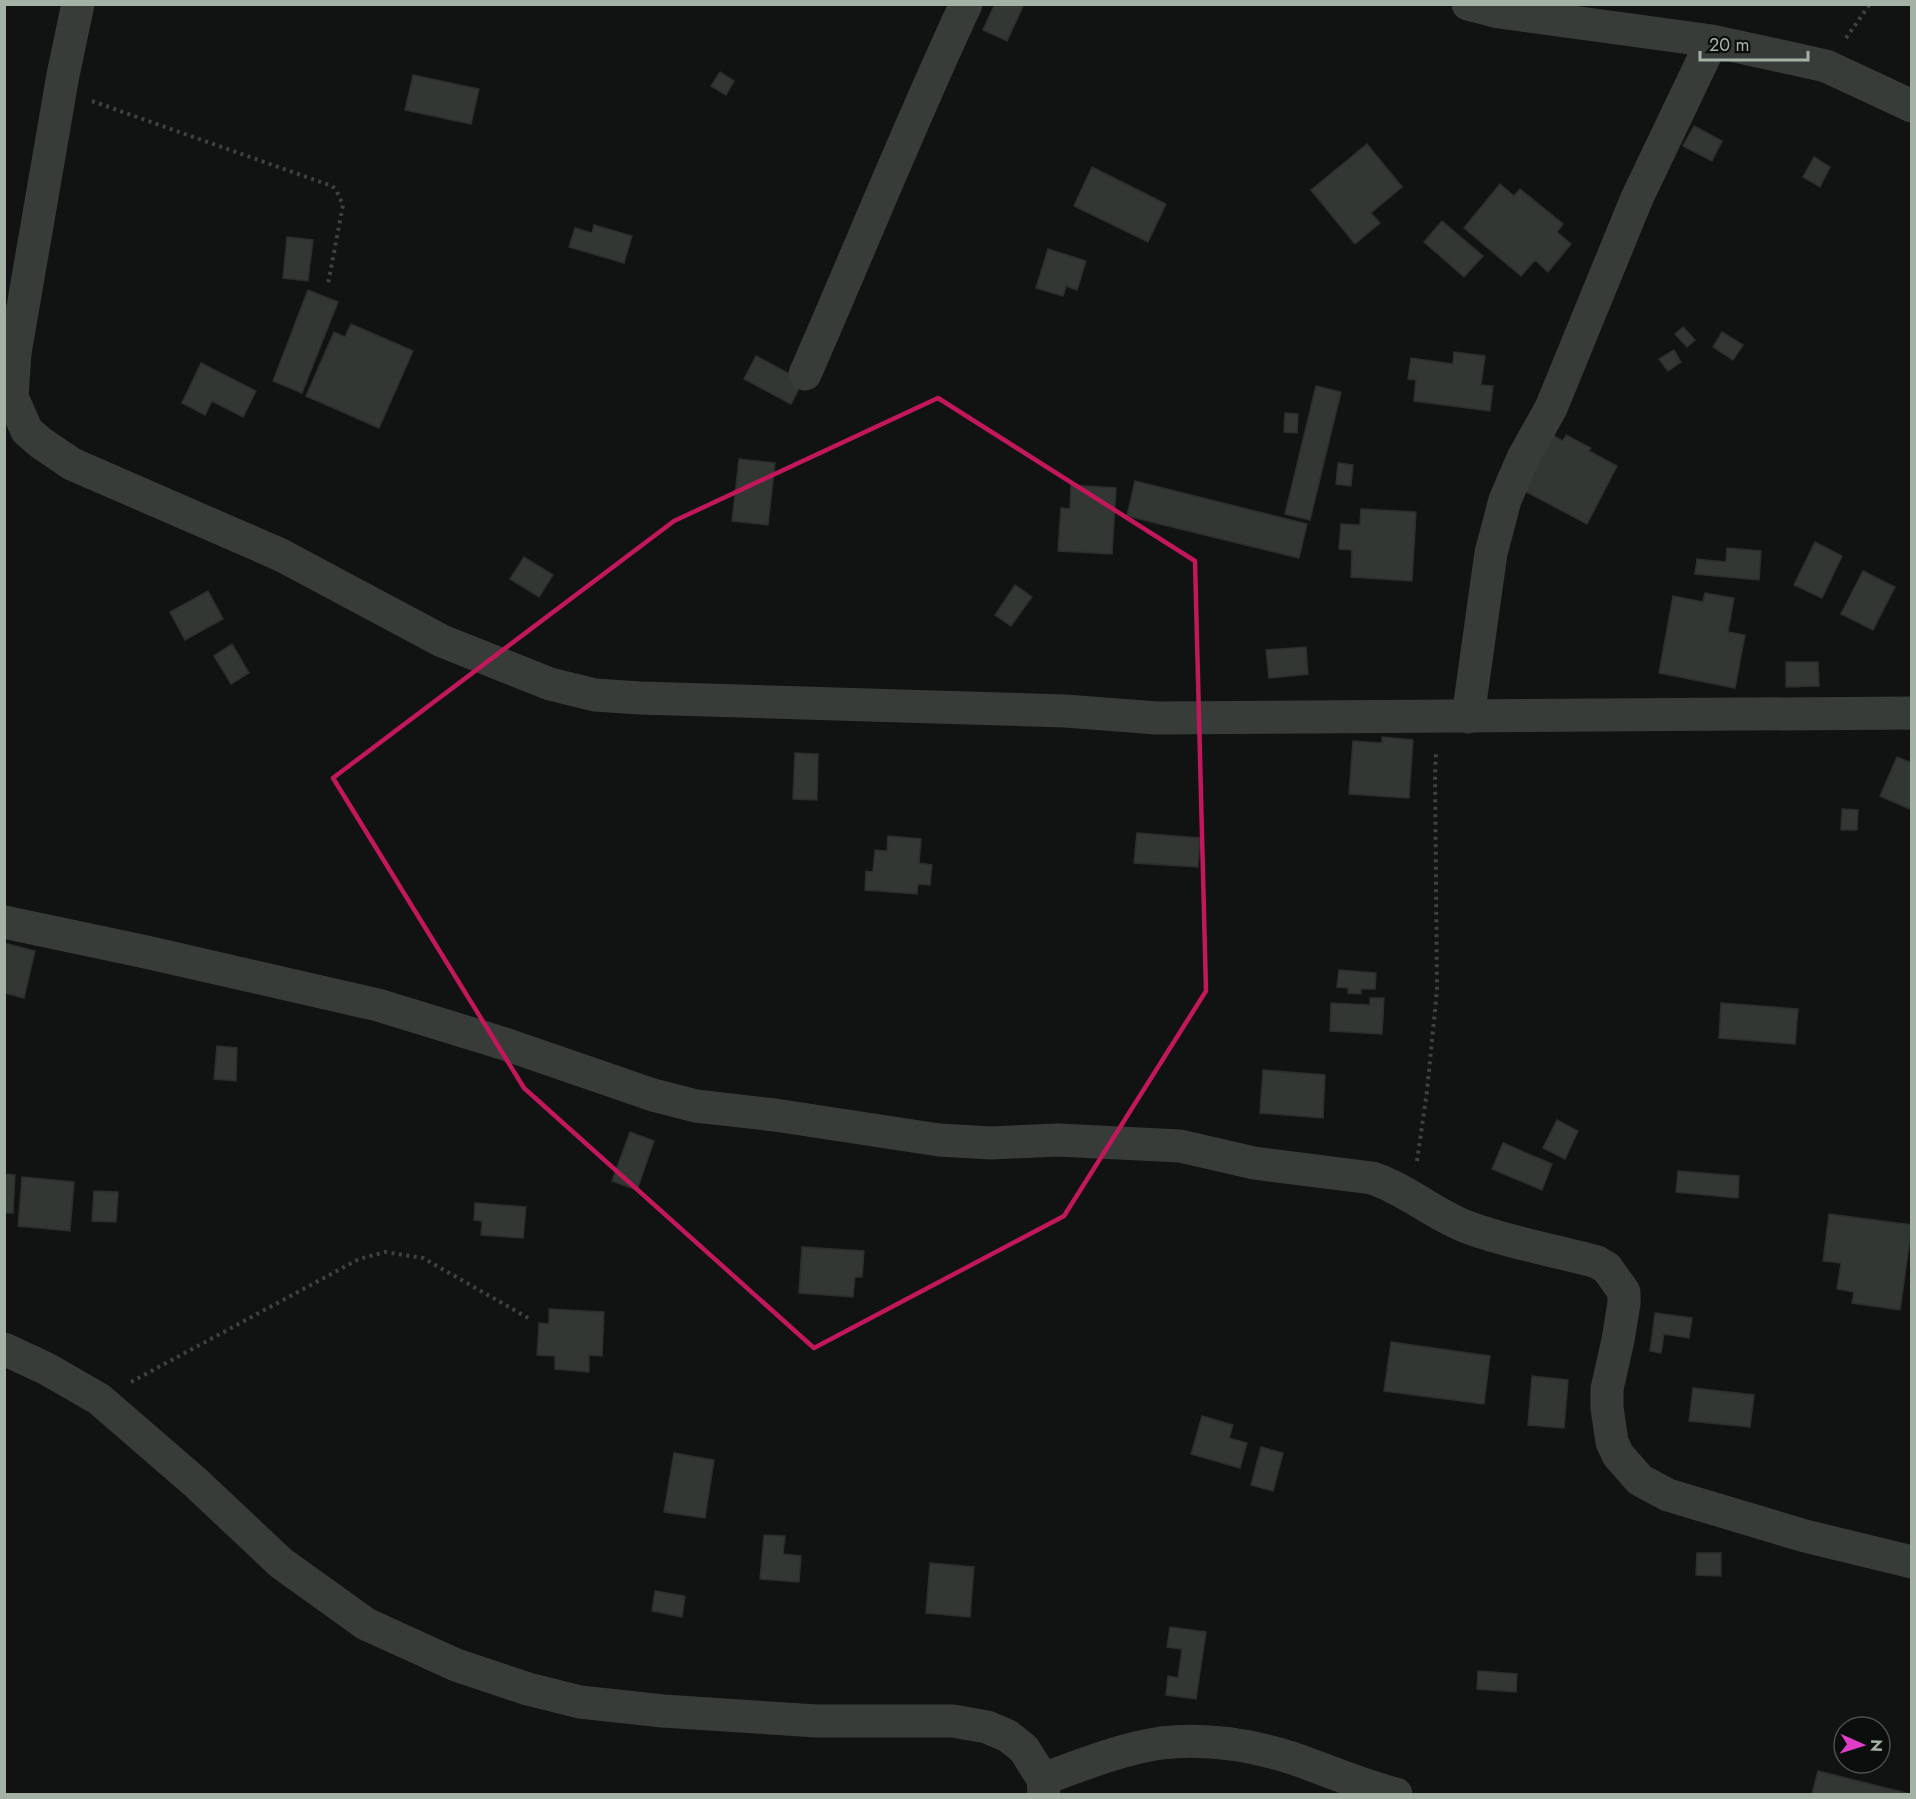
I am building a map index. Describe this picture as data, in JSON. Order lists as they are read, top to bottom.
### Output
{
  "scale_bar": "20 m",
  "north": "right"
}
